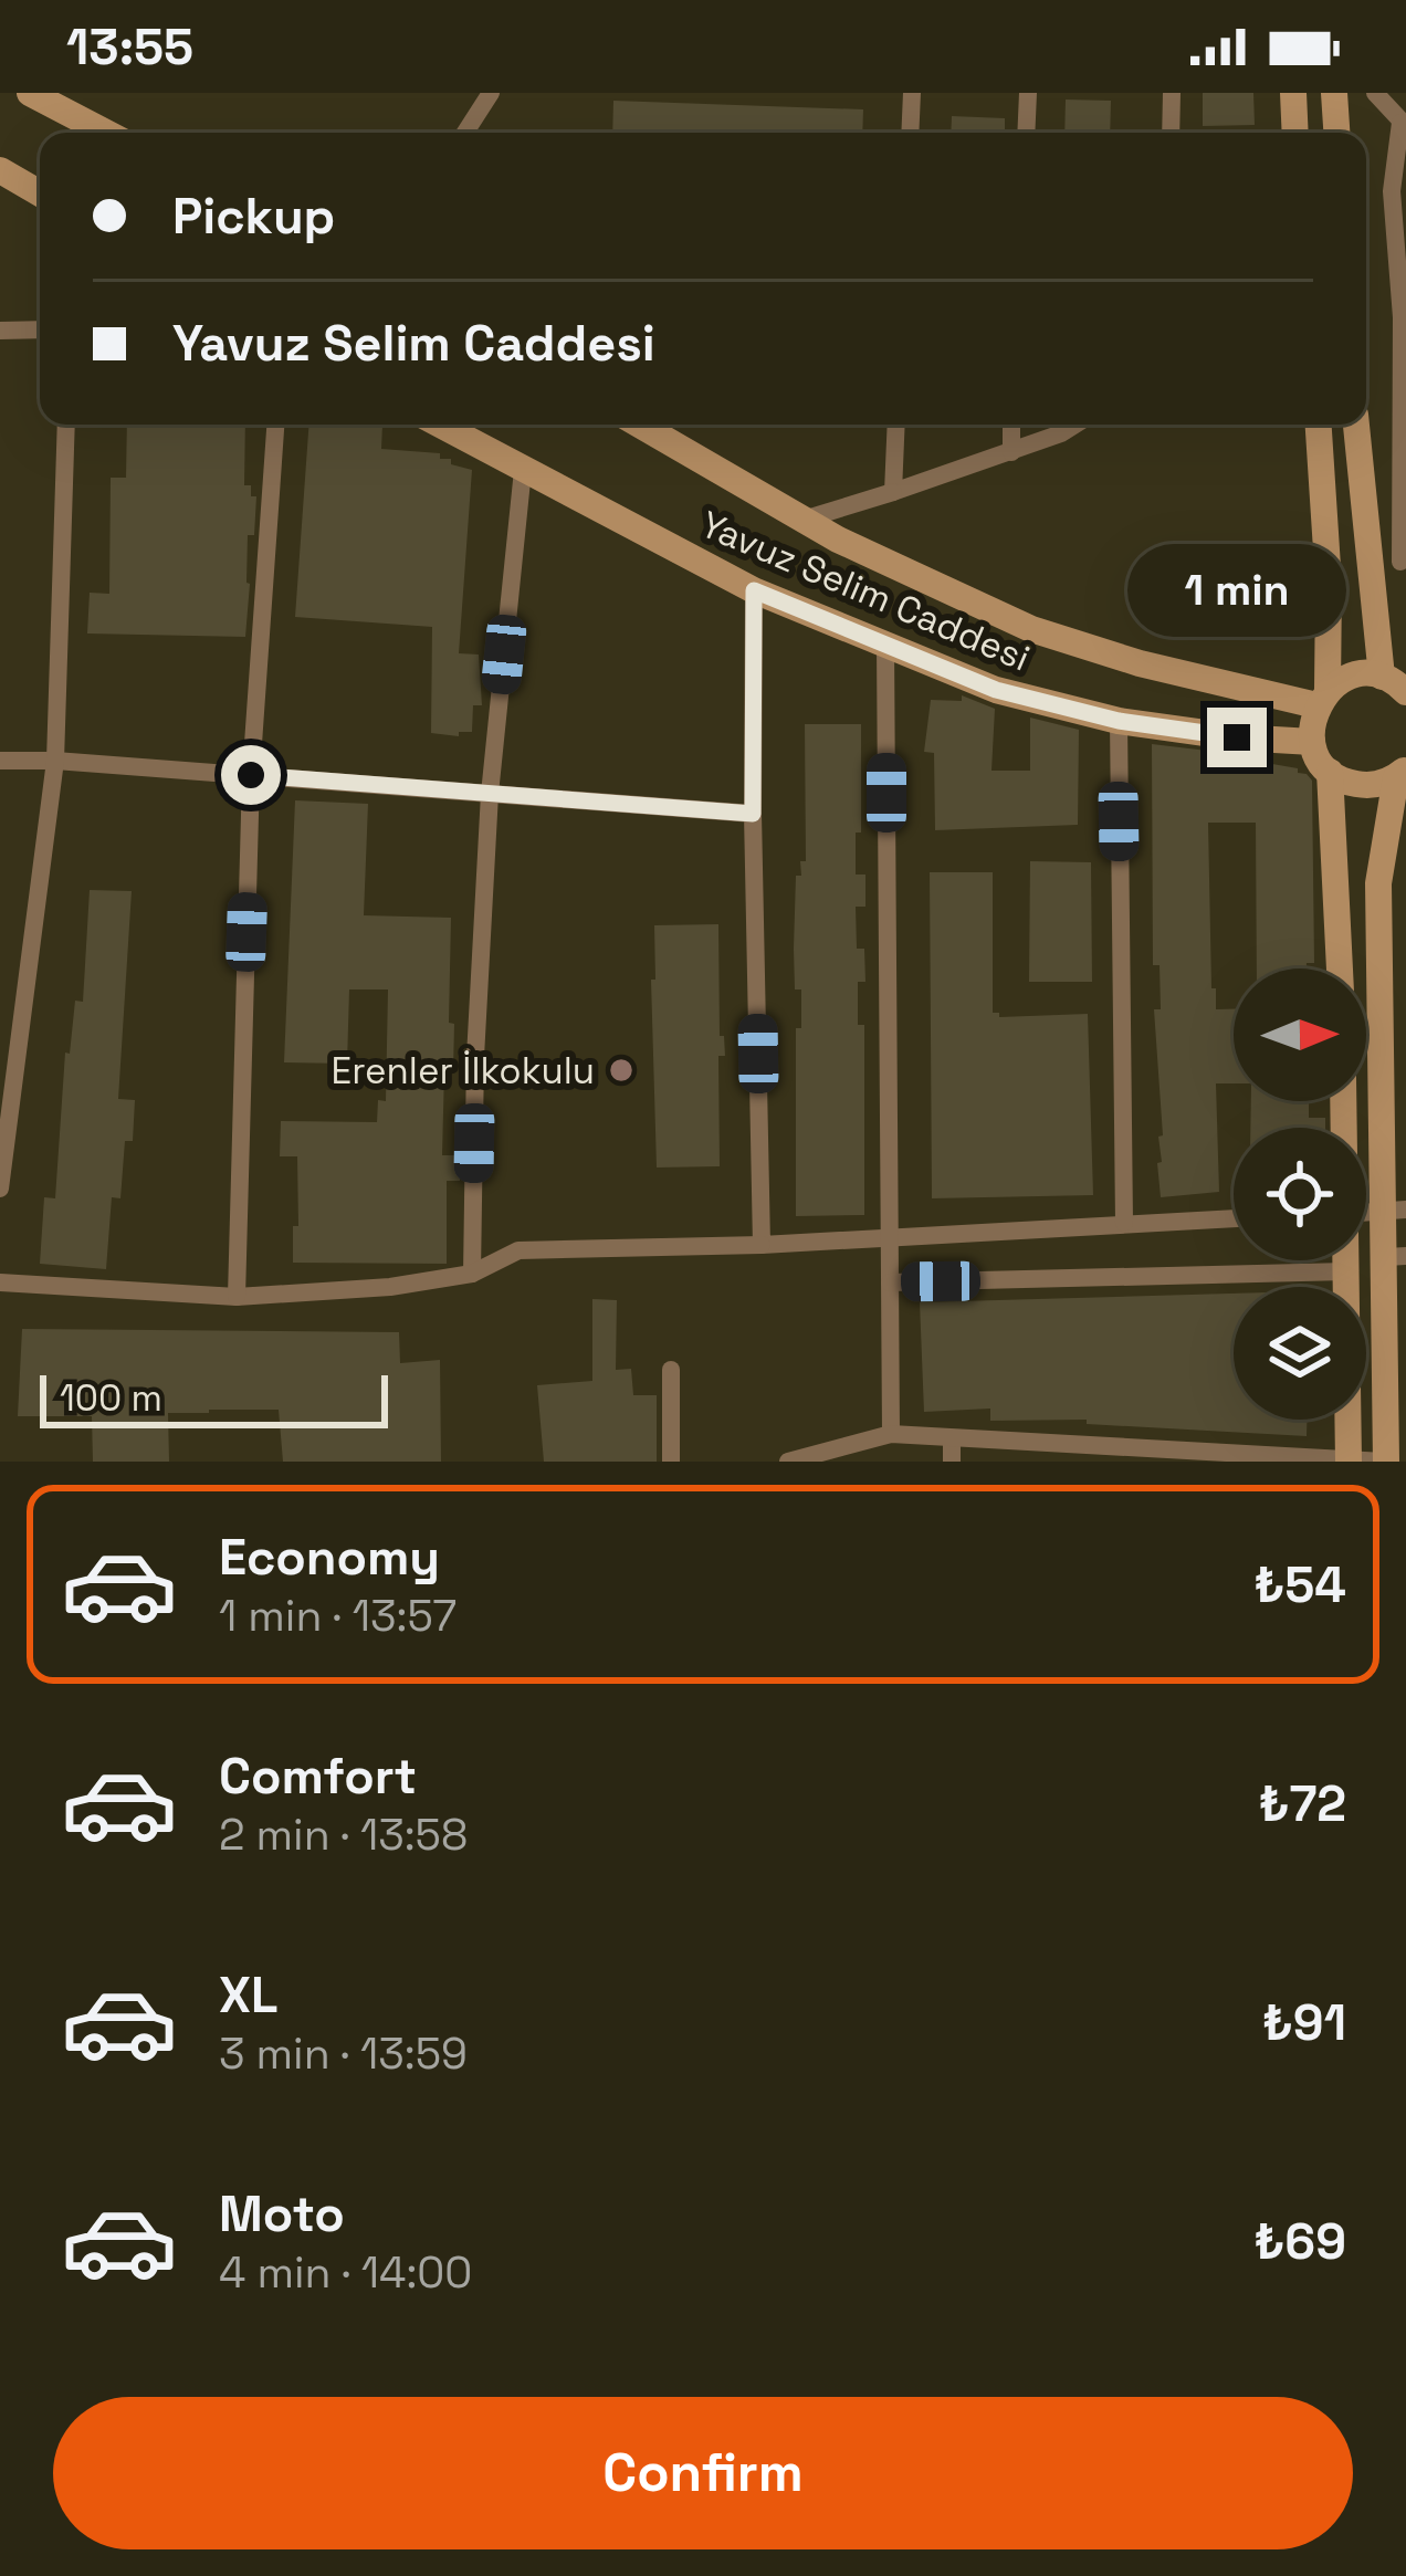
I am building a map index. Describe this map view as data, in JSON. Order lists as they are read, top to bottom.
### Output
{
  "streets": {
    "main road": ["Yavuz Selim Caddesi"]
  },
  "places": ["Erenler İlkokulu"],
  "scale_bar": "100 m",
  "north": "right",
  "page": {
    "status": "13:55",
    "banner": ["Pickup", "Yavuz Selim Caddesi"],
    "bubble": "1 min",
    "scale": "100 m",
    "list": [
      {
        "name": "Economy",
        "note": "1 min · 13:57",
        "value": "₺54"
      },
      {
        "name": "Comfort",
        "note": "2 min · 13:58",
        "value": "₺72"
      },
      {
        "name": "XL",
        "note": "3 min · 13:59",
        "value": "₺91"
      },
      {
        "name": "Moto",
        "note": "4 min · 14:00",
        "value": "₺69"
      }
    ],
    "buttons": "Confirm"
  }
}
